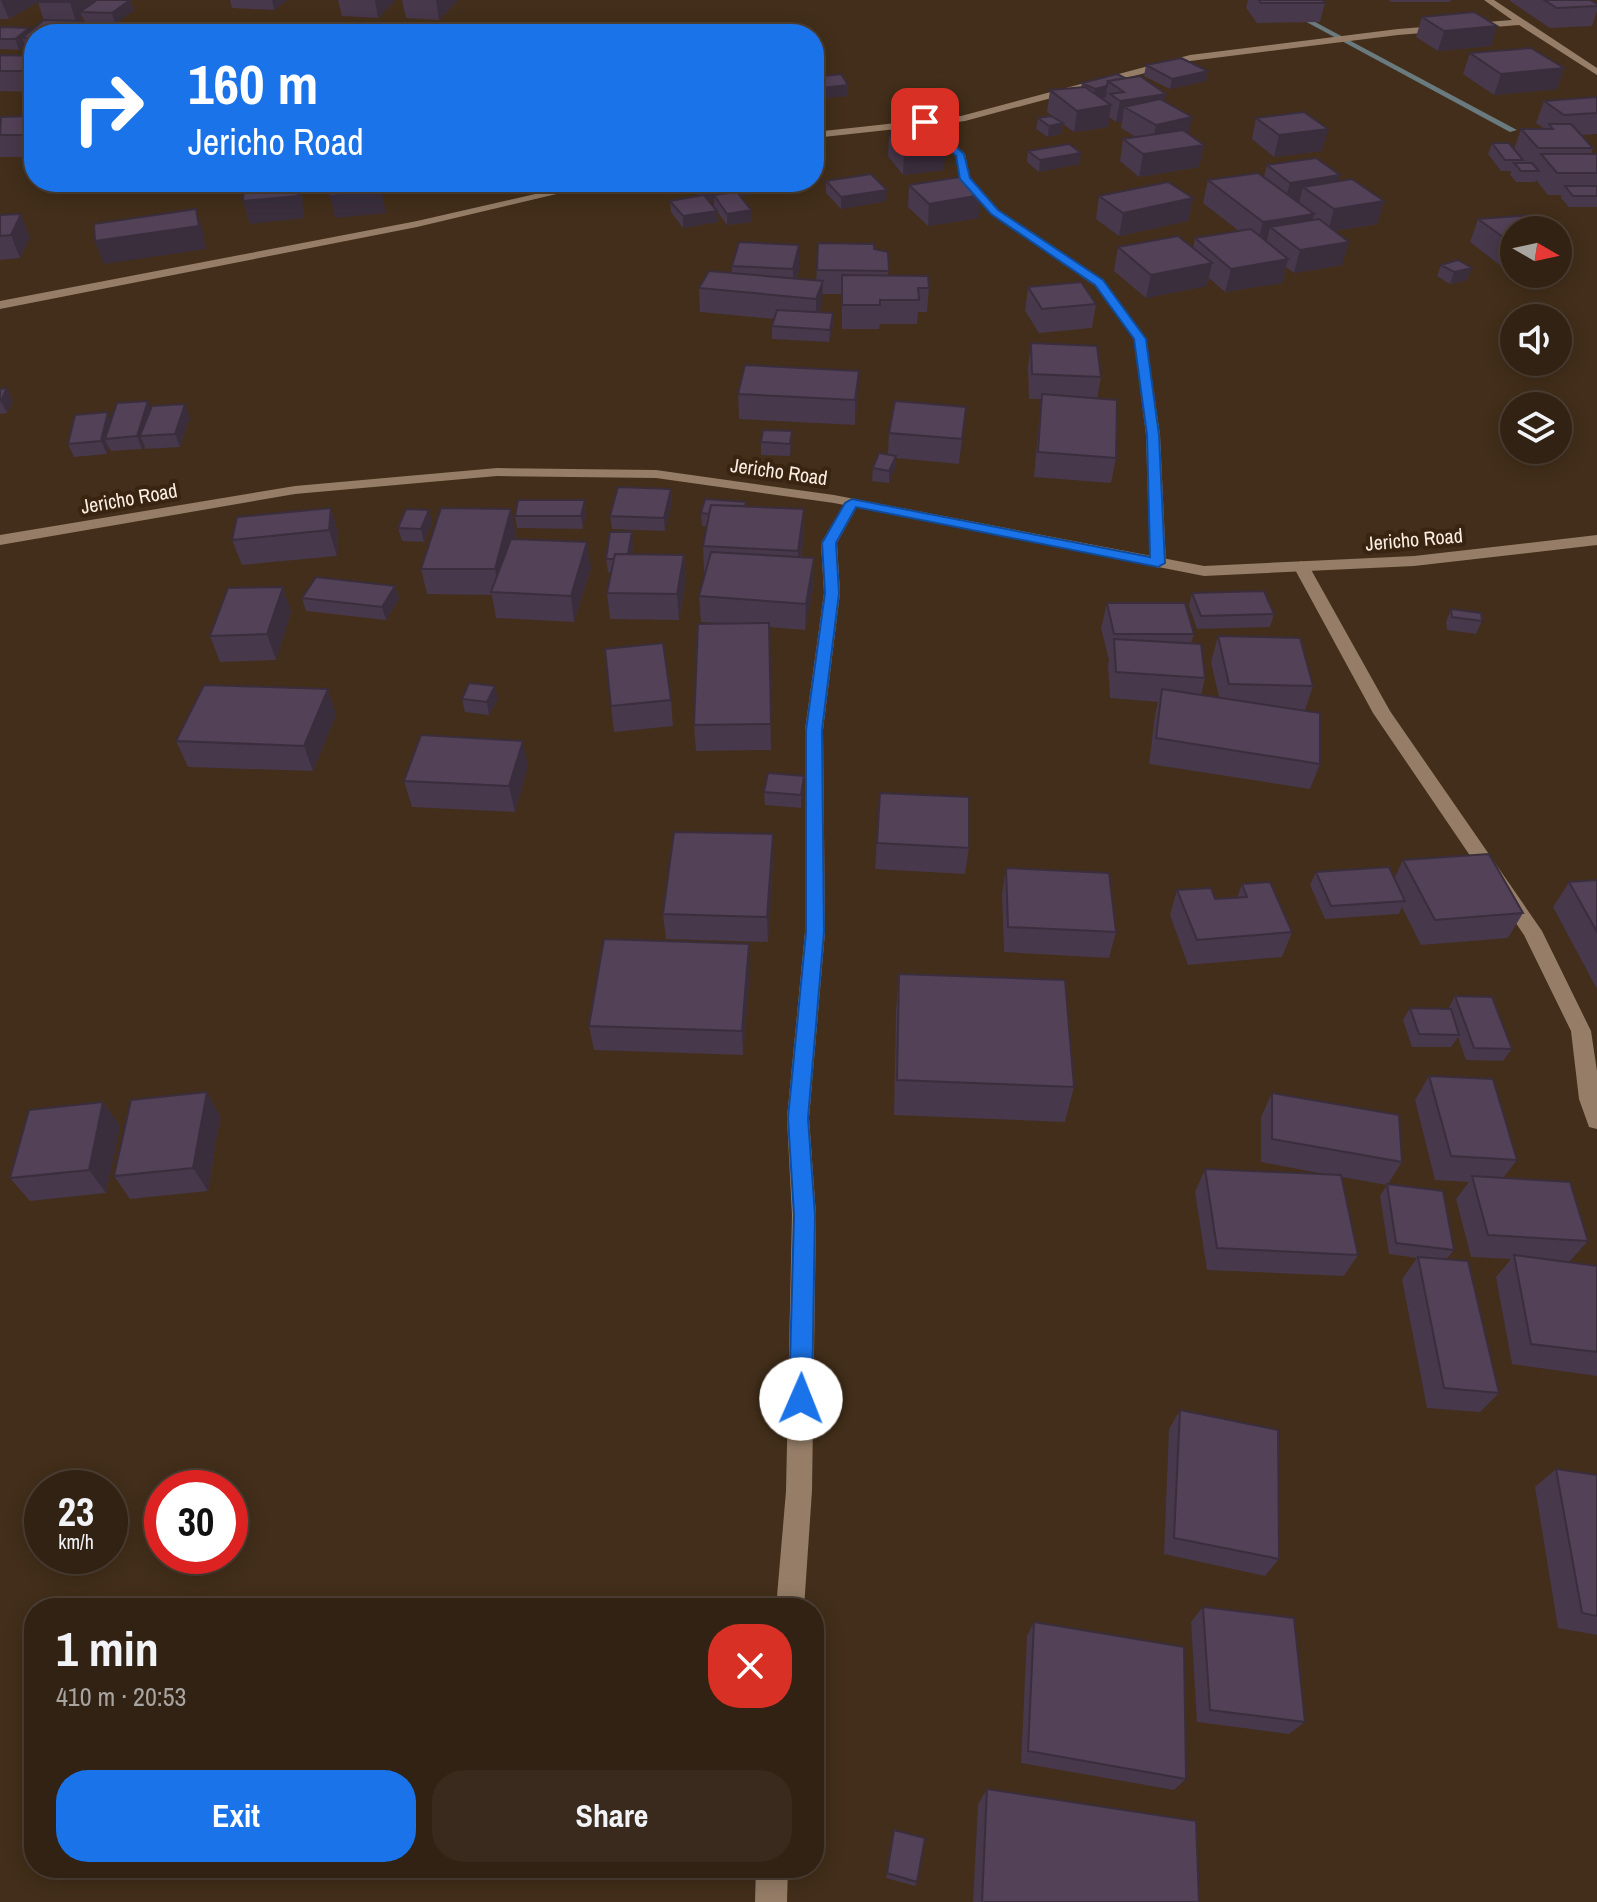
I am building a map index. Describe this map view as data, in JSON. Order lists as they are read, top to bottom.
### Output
{
  "streets": {
    "street": ["Jericho Road"]
  },
  "north": "right",
  "page": {
    "turn": ["160 m", "Jericho Road"],
    "speed": "23 km/h",
    "limit": "30",
    "heading": ["1 min", "410 m · 20:53"],
    "buttons": ["Exit", "Share"]
  }
}
